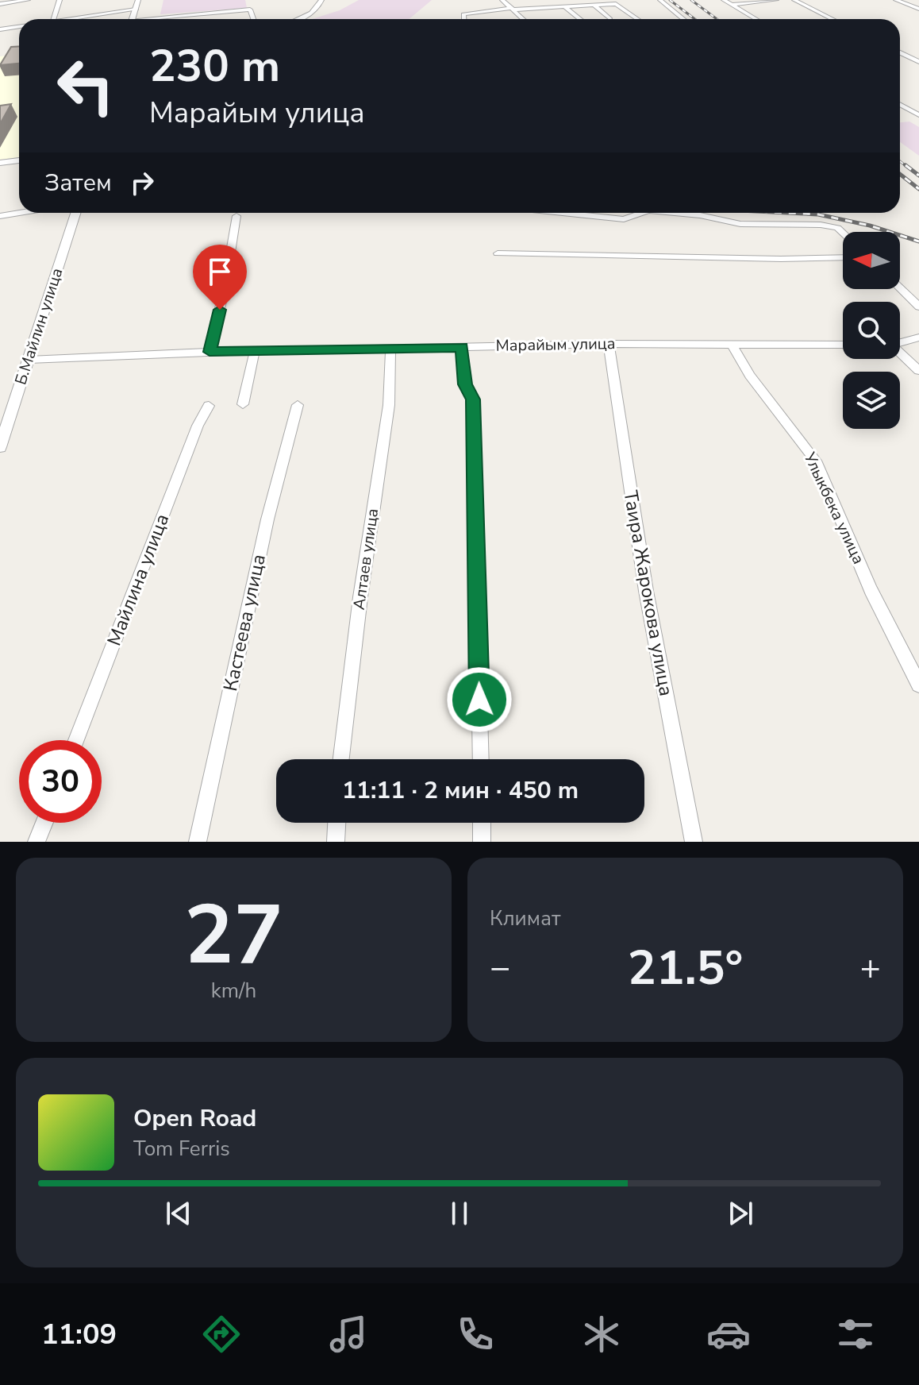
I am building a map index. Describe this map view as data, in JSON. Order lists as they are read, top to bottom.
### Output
{
  "streets": {
    "street": [
      "Б.Майлин улица",
      "Марайым улица",
      "Улыкбека улица",
      "Алтаев улица",
      "Майлина улица",
      "Таира Жарокова улица",
      "Кастеева улица"
    ]
  },
  "crossings": [
    ["Б.Майлин улица", "Марайым улица"],
    ["Марайым улица", "Улыкбека улица"],
    ["Марайым улица", "Алтаев улица"],
    ["Марайым улица", "Таира Жарокова улица"]
  ],
  "north": "left",
  "page": {
    "turn": ["230 m", "Марайым улица"],
    "then": "Затем",
    "limit": "30",
    "trip": "11:11 · 2 мин · 450 m",
    "tile": [
      ["27", "km/h"],
      "Климат"
    ],
    "heat": ["−", "21.5°", "+"],
    "song": ["Open Road", "Tom Ferris"],
    "tabs": "11:09"
  }
}
